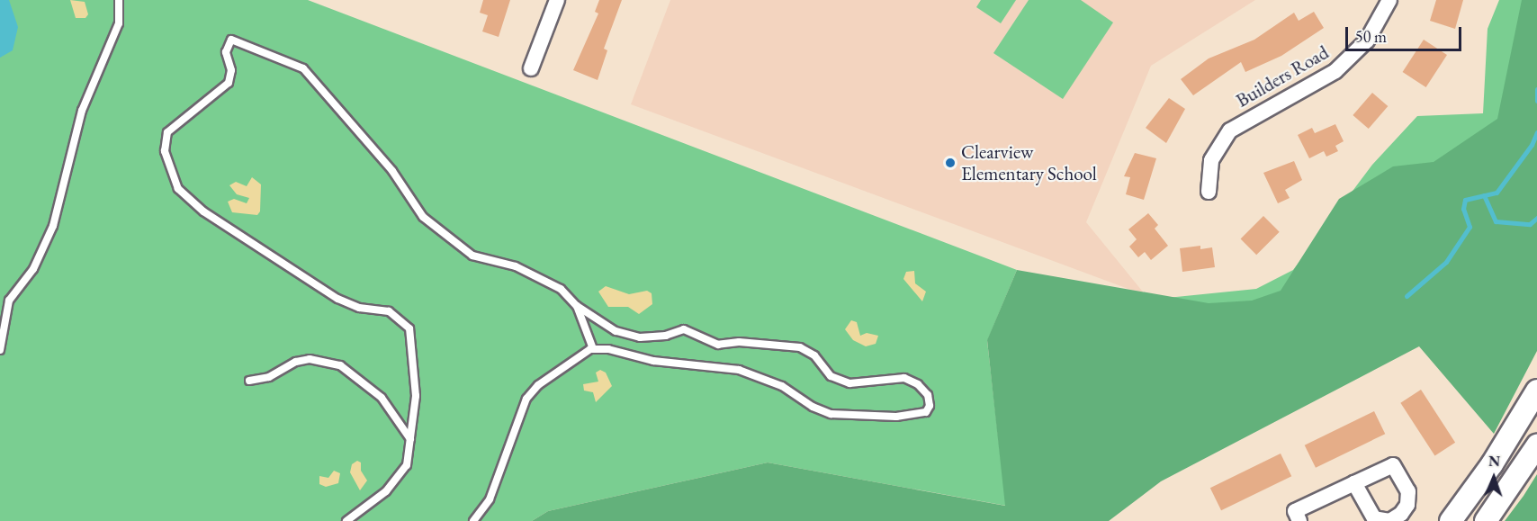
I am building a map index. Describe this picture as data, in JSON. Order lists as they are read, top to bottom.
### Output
{
  "streets": {
    "street": ["Builders Road"]
  },
  "places": ["Clearview Elementary School"],
  "scale_bar": "50 m",
  "north": "top"
}
